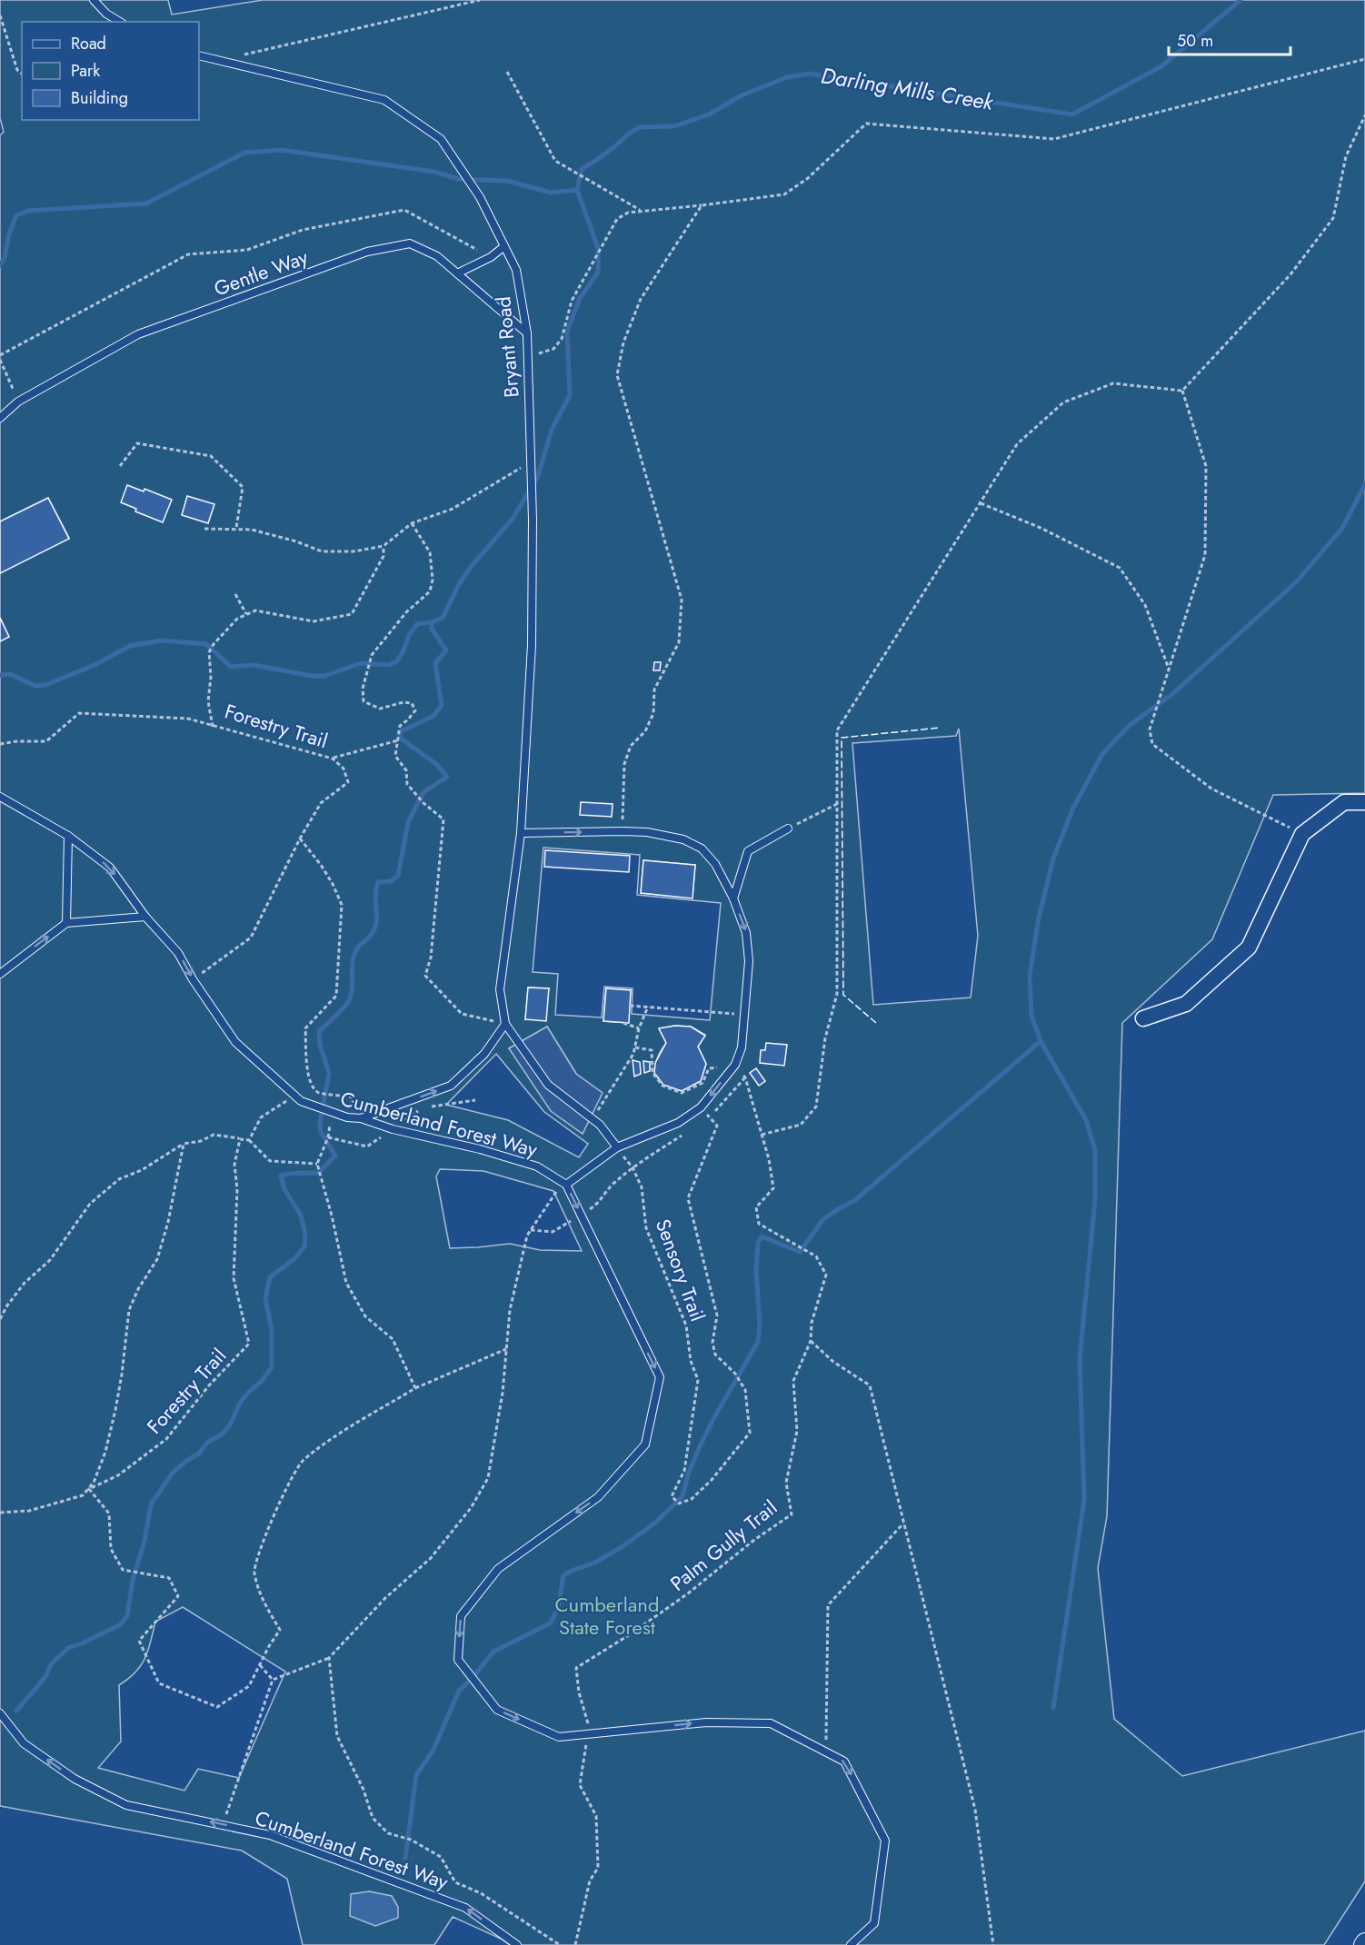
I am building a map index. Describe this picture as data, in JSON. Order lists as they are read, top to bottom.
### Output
{
  "streets": {
    "lane": ["Gentle Way", "Bryant Road", "Cumberland Forest Way"],
    "path": ["Forestry Trail", "Sensory Trail", "Palm Gully Trail"]
  },
  "crossings": [
    ["Gentle Way", "Bryant Road"]
  ],
  "water": ["Darling Mills Creek"],
  "parks": ["Cumberland State Forest"],
  "legend": ["Road", "Park", "Building"],
  "scale_bar": "50 m"
}
